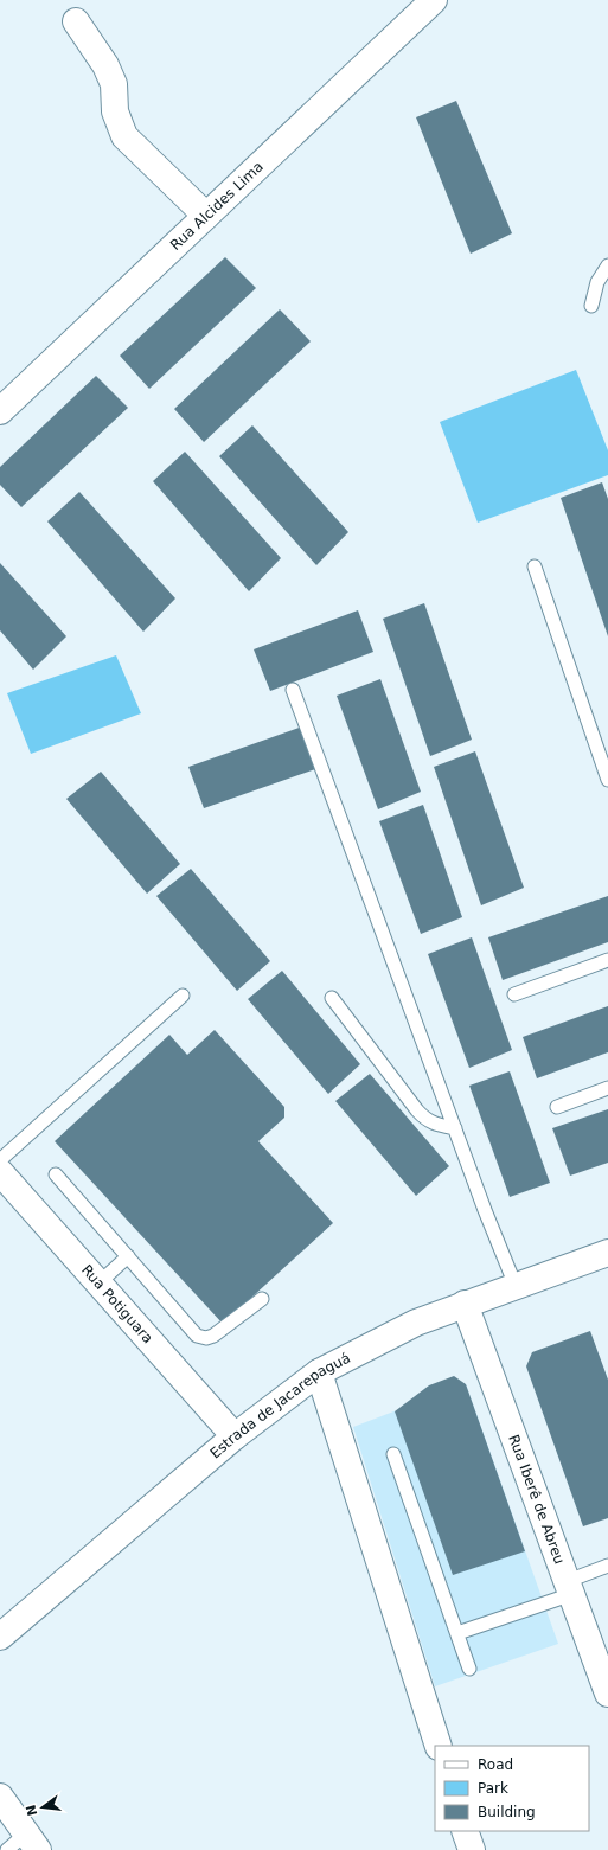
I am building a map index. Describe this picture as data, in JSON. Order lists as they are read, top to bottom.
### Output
{
  "streets": {
    "street": [
      "Rua Alcides Lima",
      "Rua Potiguara",
      "Estrada de Jacarepaguá",
      "Rua Iberê de Abreu"
    ]
  },
  "crossings": [
    ["Rua Potiguara", "Estrada de Jacarepaguá"],
    ["Estrada de Jacarepaguá", "Rua Iberê de Abreu"]
  ],
  "legend": ["Road", "Park", "Building"],
  "north": "left"
}
